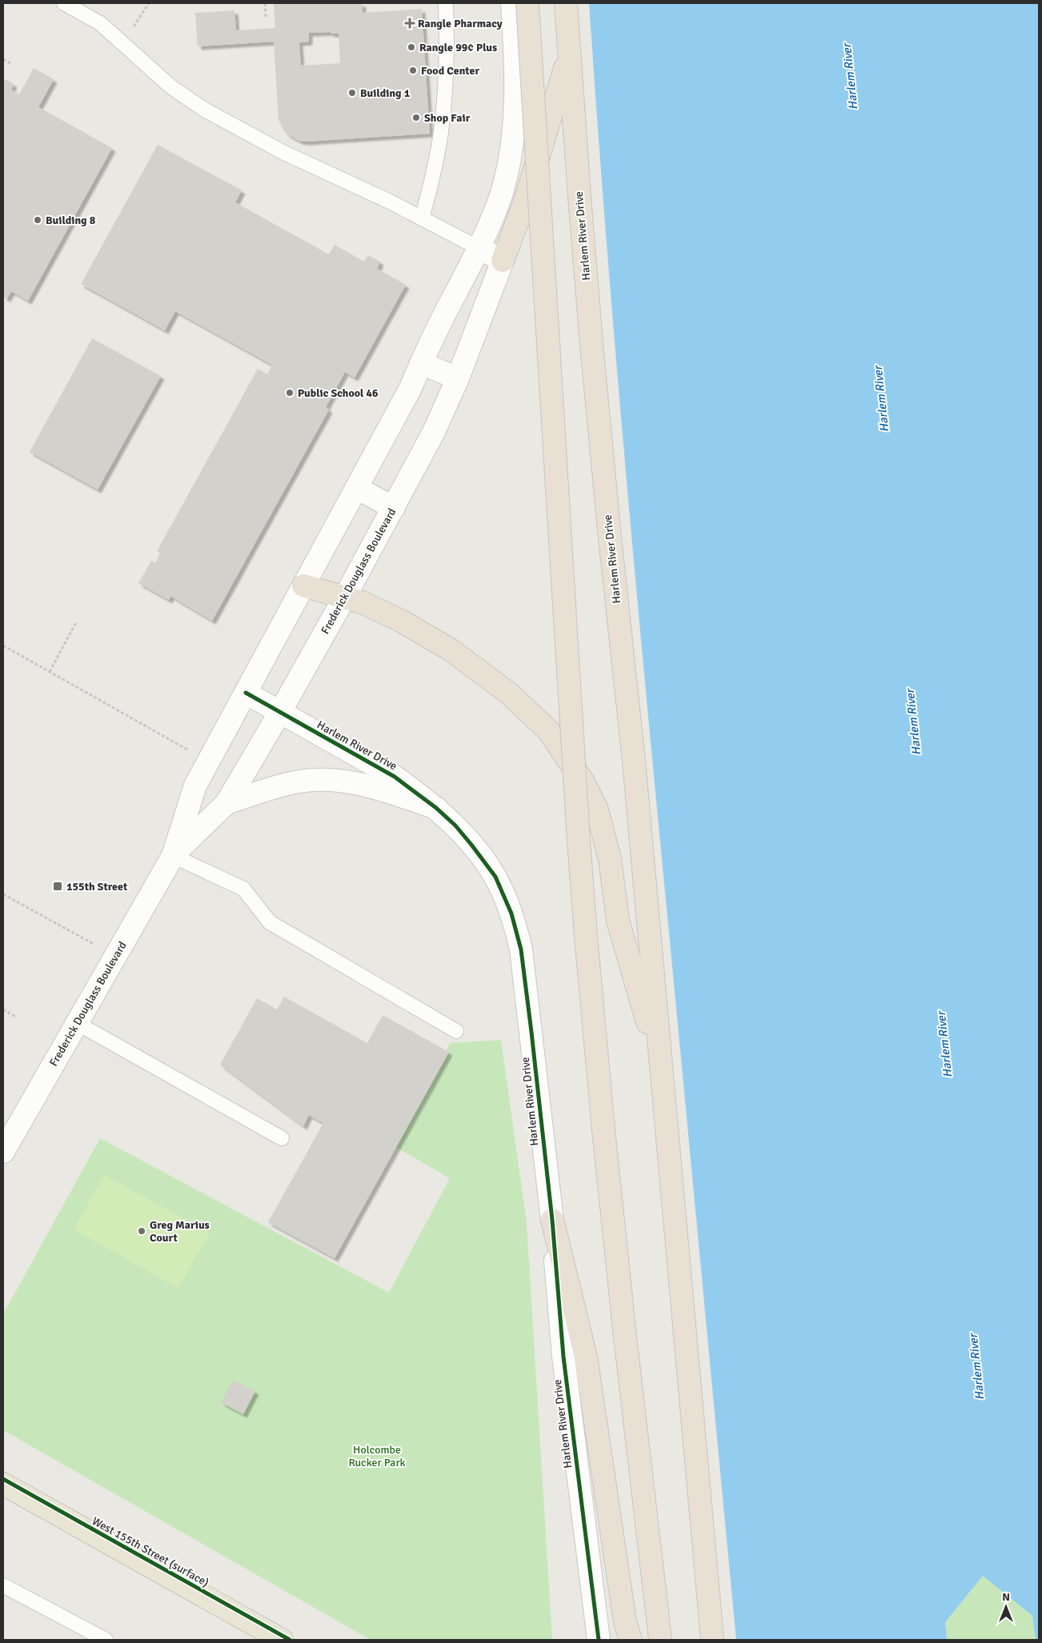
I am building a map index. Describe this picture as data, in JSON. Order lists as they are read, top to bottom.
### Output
{
  "streets": {
    "highway": ["Harlem River Drive"],
    "main road": ["Frederick Douglass Boulevard", "West 155th Street (surface)"]
  },
  "crossings": [
    ["Harlem River Drive", "Frederick Douglass Boulevard"]
  ],
  "water": ["Harlem River"],
  "parks": ["Holcombe Rucker Park"],
  "places": {
    "health": ["Rangle Pharmacy"],
    "other": [
      "Rangle 99¢ Plus",
      "Food Center",
      "Building 1",
      "Shop Fair",
      "Building 8",
      "Public School 46",
      "Greg Marius Court"
    ],
    "transit": ["155th Street"]
  },
  "north": "top"
}
